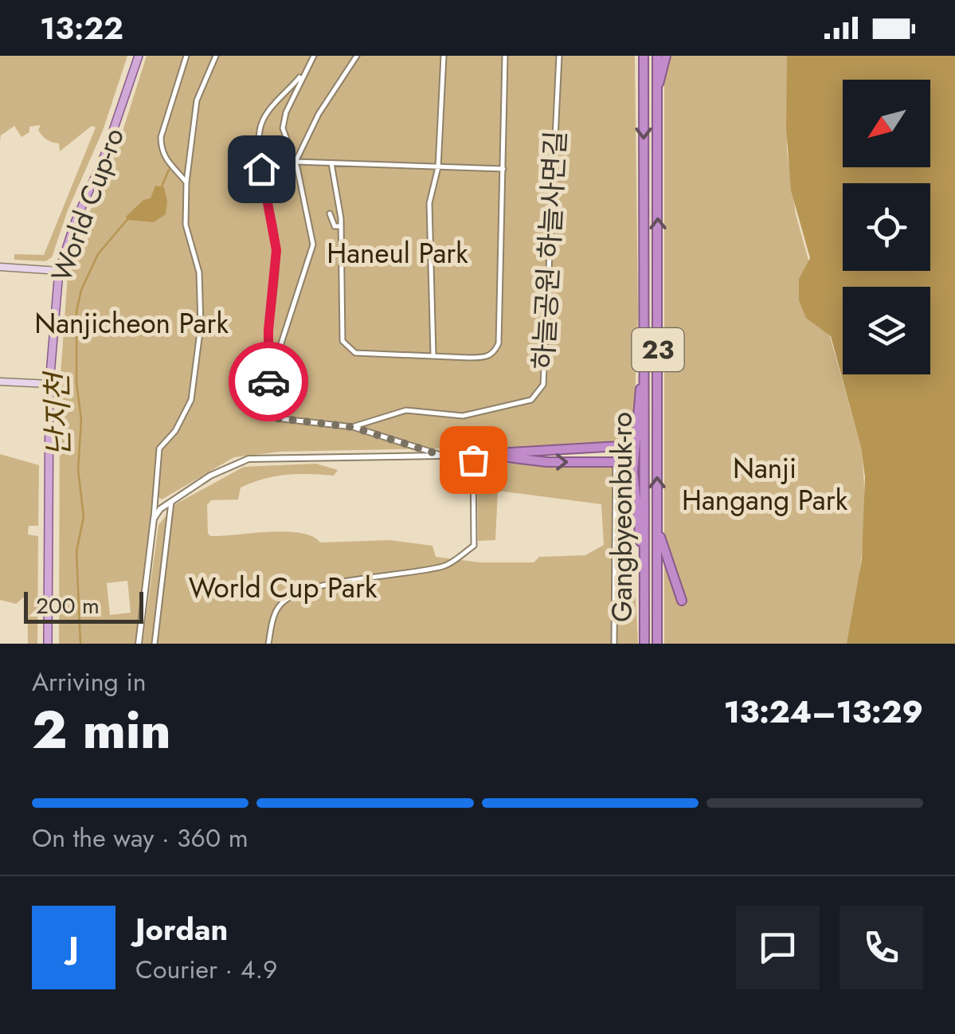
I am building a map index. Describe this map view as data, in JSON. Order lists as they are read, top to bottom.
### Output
{
  "streets": {
    "highway": ["23", "Gangbyeonbuk-ro"],
    "main road": ["World Cup-ro"],
    "street": ["하늘공원 하늘사면길"]
  },
  "water": ["난지천"],
  "parks": [
    "Haneul Park",
    "Nanjicheon Park",
    "Nanji Hangang Park",
    "World Cup Park"
  ],
  "scale_bar": "200 m",
  "north": "bottom left",
  "page": {
    "status": "13:22",
    "scale": "200 m",
    "heading": ["2 min", "Arriving in", "13:24–13:29"],
    "panel": ["Jordan", "Courier · 4.9"],
    "bar": "On the way · 360 m",
    "round": "J"
  }
}
